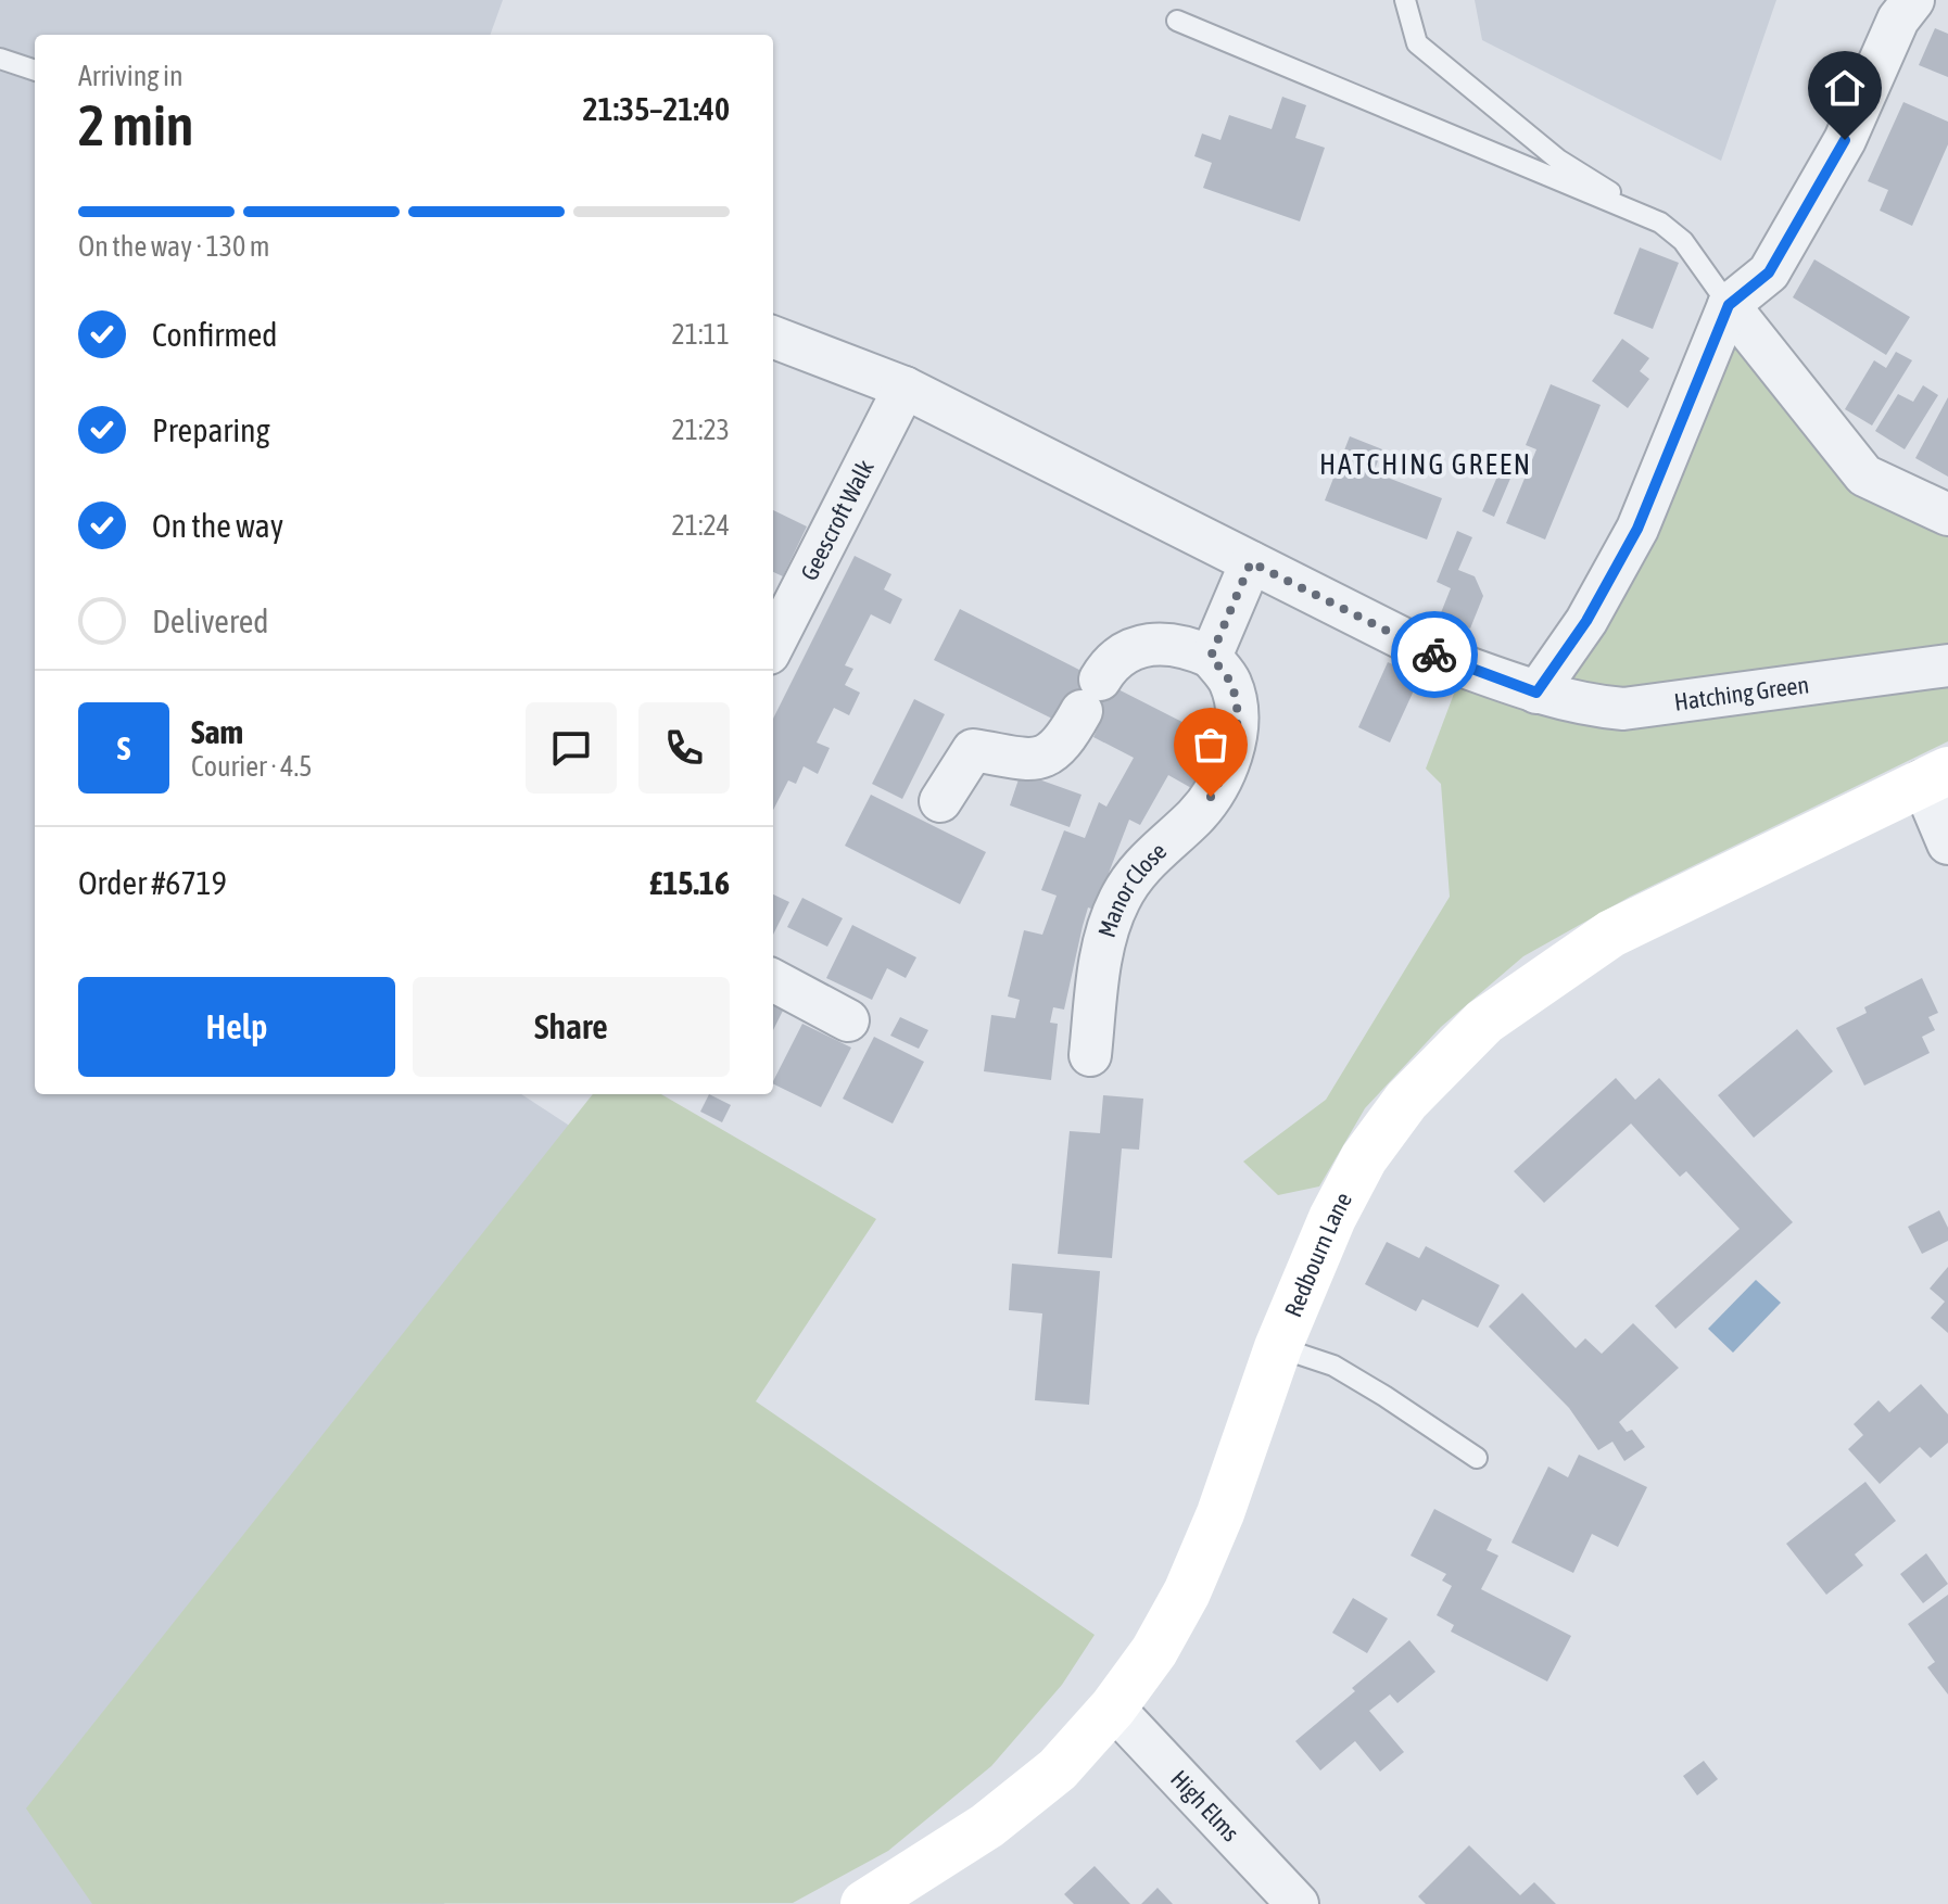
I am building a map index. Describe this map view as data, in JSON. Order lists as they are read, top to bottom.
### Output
{
  "streets": {
    "main road": ["Redbourn Lane"],
    "street": [
      "Geescroft Walk",
      "Hatching Green",
      "Manor Close",
      "High Elms"
    ]
  },
  "crossings": [
    ["Geescroft Walk", "Hatching Green"],
    ["Redbourn Lane", "High Elms"]
  ],
  "districts": ["HATCHING GREEN"],
  "page": {
    "heading": ["2 min", "Arriving in", "21:35–21:40"],
    "panel": [
      "Sam",
      "Courier · 4.5",
      "Order #6719",
      "£15.16"
    ],
    "bar": "On the way · 130 m",
    "list": [
      ["Confirmed", "21:11"],
      ["Preparing", "21:23"],
      ["On the way", "21:24"],
      "Delivered"
    ],
    "round": "S",
    "buttons": ["Help", "Share"]
  }
}
